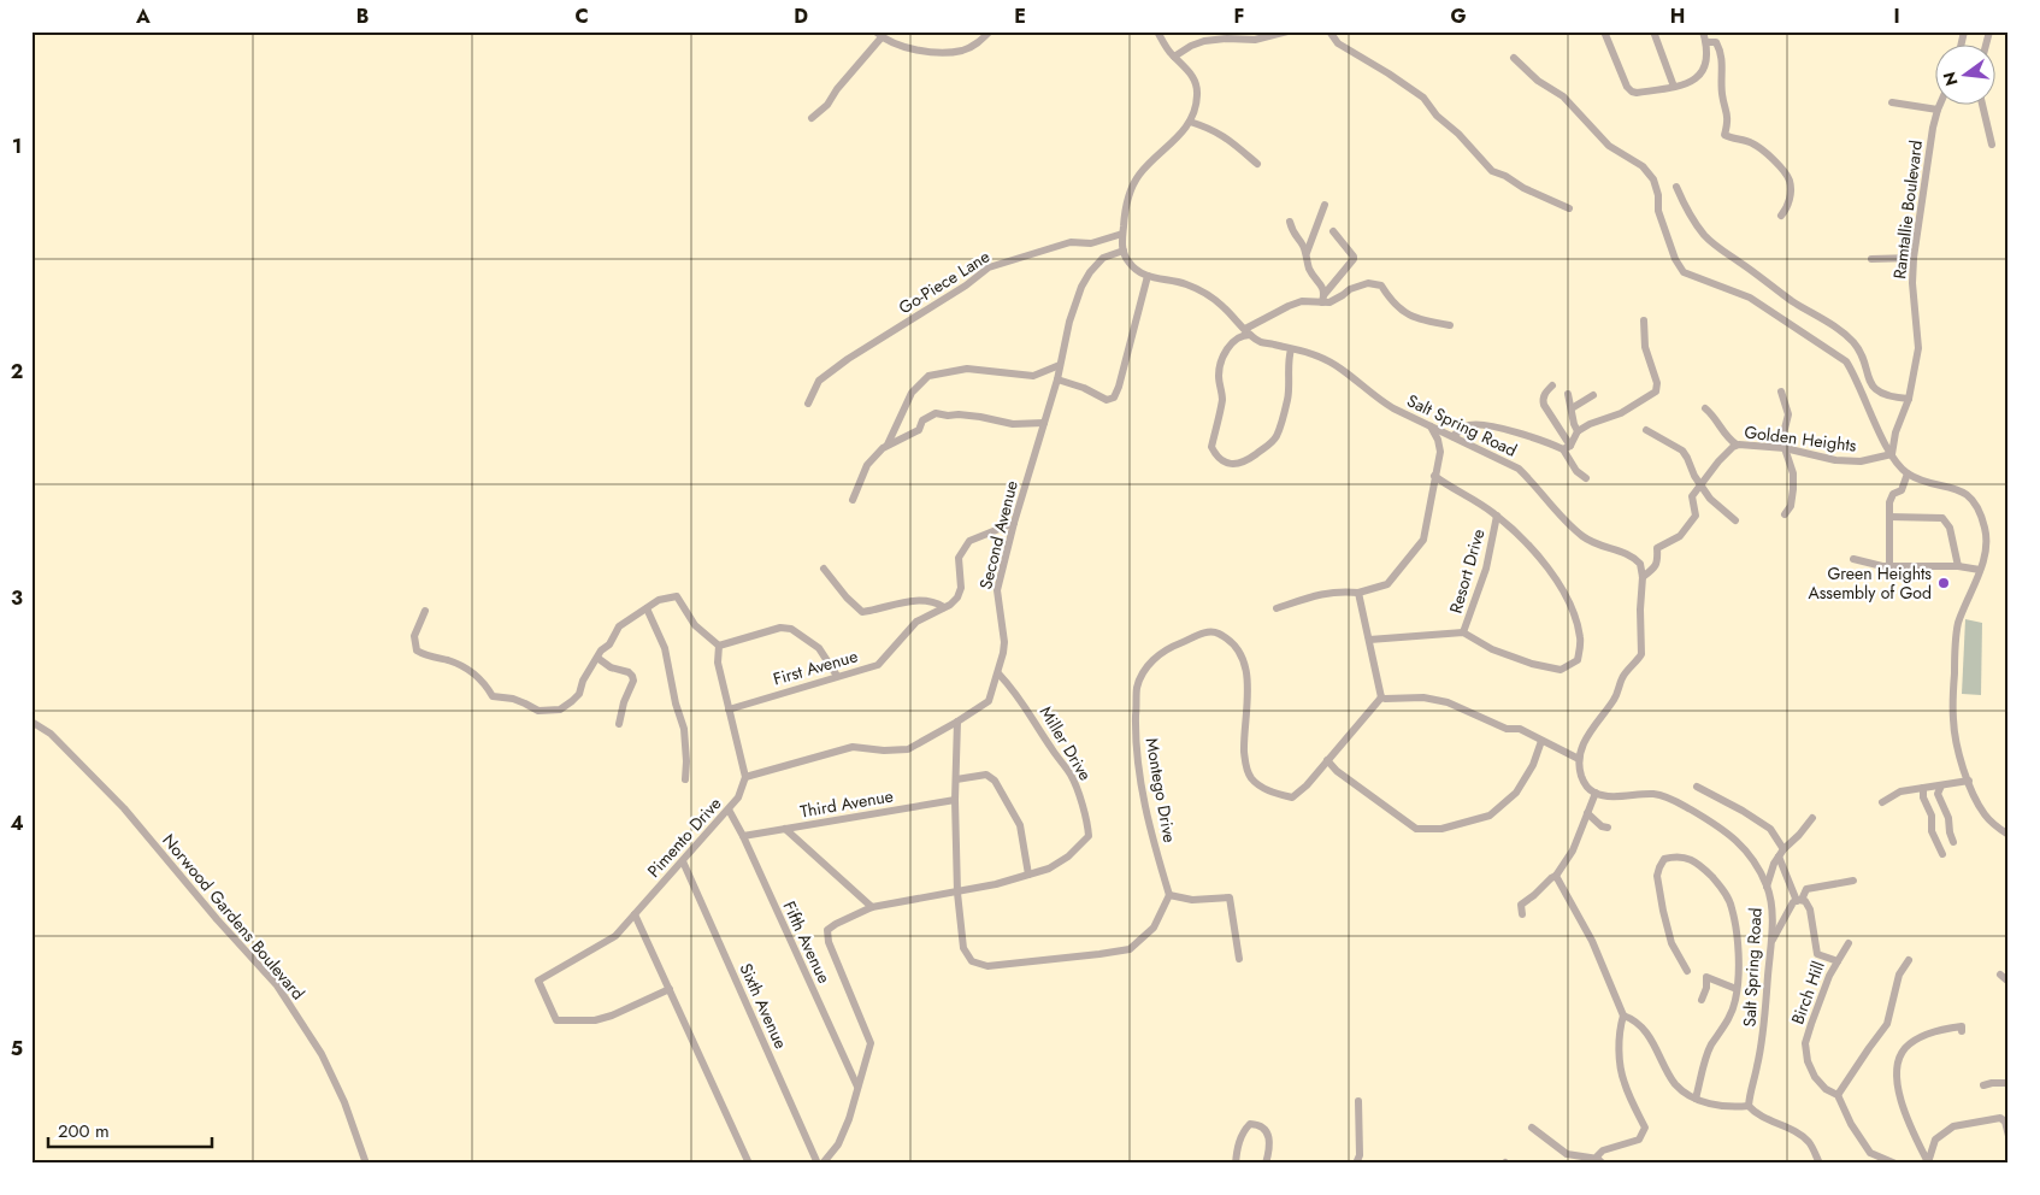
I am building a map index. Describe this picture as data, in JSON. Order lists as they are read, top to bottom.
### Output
{
  "streets": {
    "street": [
      "Ramtallie Boulevard",
      "Go-Piece Lane",
      "Salt Spring Road",
      "Golden Heights",
      "Second Avenue",
      "Resort Drive",
      "First Avenue",
      "Miller Drive",
      "Montego Drive",
      "Third Avenue",
      "Pimento Drive",
      "Norwood Gardens Boulevard",
      "Fifth Avenue",
      "Birch Hill",
      "Sixth Avenue"
    ]
  },
  "crossings": [
    ["Ramtallie Boulevard", "Golden Heights"],
    ["Second Avenue", "First Avenue"],
    ["Second Avenue", "Miller Drive"],
    ["Second Avenue", "Pimento Drive"],
    ["Third Avenue", "Fifth Avenue"],
    ["Pimento Drive", "Fifth Avenue"],
    ["Pimento Drive", "Sixth Avenue"]
  ],
  "places": ["Green Heights Assembly of God"],
  "scale_bar": "200 m",
  "north": "left",
  "grid": {
    "columns": [
      "A",
      "B",
      "C",
      "D",
      "E",
      "F",
      "G",
      "H",
      "I"
    ],
    "rows": [
      "1",
      "2",
      "3",
      "4",
      "5"
    ]
  }
}
